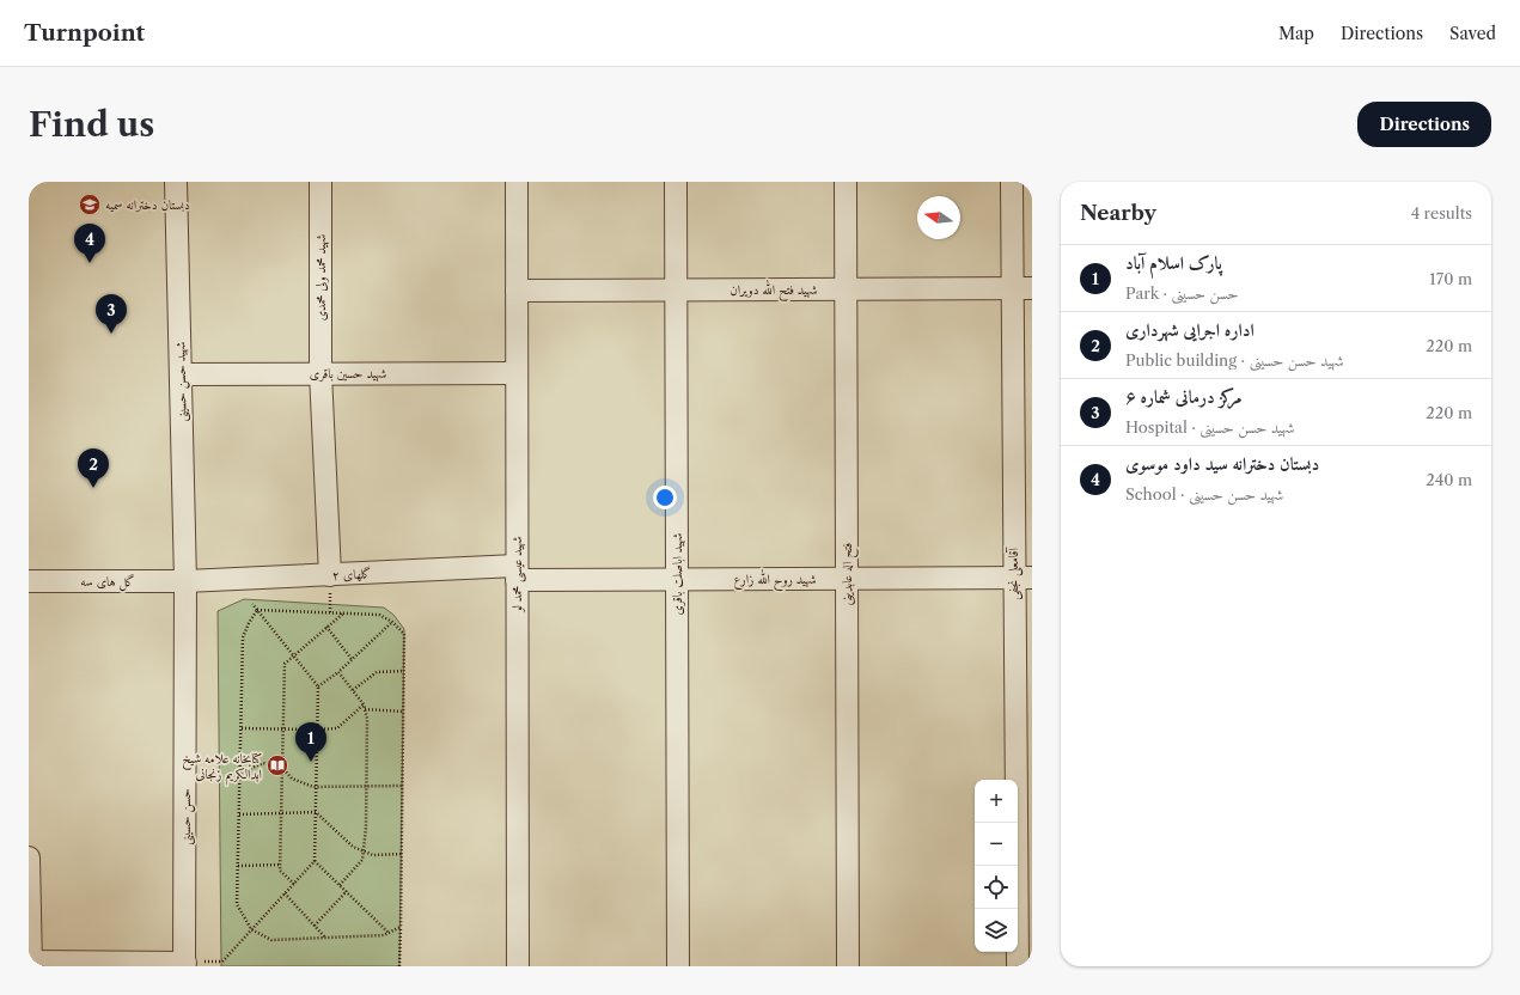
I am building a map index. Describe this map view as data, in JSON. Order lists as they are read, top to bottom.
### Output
{
  "streets": {
    "street": [
      "شهید محمد ولی محمدی",
      "شهید فتح الله دویران",
      "شهید حسین باقری",
      "شهید حسن حسینی",
      "گلهای ۲",
      "شهید عیسی محمد لو",
      "شهید اباصلت باقری",
      "فتح اله عابدینی",
      "آقامعلی نجفی",
      "شهید روح الله زارع",
      "گل های سه",
      "حسن حسینی"
    ]
  },
  "crossings": [
    ["شهید محمد ولی محمدی", "شهید حسین باقری"],
    ["شهید محمد ولی محمدی", "گلهای ۲"],
    ["شهید فتح الله دویران", "شهید عیسی محمد لو"],
    ["شهید فتح الله دویران", "شهید اباصلت باقری"],
    ["شهید فتح الله دویران", "فتح اله عابدینی"],
    ["شهید فتح الله دویران", "آقامعلی نجفی"],
    ["شهید حسین باقری", "شهید حسن حسینی"],
    ["شهید حسین باقری", "شهید عیسی محمد لو"],
    ["شهید حسن حسینی", "گلهای ۲"],
    ["شهید حسن حسینی", "گل های سه"],
    ["شهید حسن حسینی", "حسن حسینی"],
    ["گلهای ۲", "شهید عیسی محمد لو"],
    ["گلهای ۲", "شهید روح الله زارع"],
    ["گلهای ۲", "گل های سه"],
    ["گلهای ۲", "حسن حسینی"],
    ["شهید عیسی محمد لو", "شهید روح الله زارع"],
    ["شهید اباصلت باقری", "شهید روح الله زارع"],
    ["فتح اله عابدینی", "شهید روح الله زارع"],
    ["آقامعلی نجفی", "شهید روح الله زارع"],
    ["گل های سه", "حسن حسینی"]
  ],
  "places": {
    "school or university": ["دبستان دخترانه سمیه"],
    "library": ["کتابخانه علامه شیخ ابدالکریم زنجانی"]
  },
  "north": "left",
  "page": {
    "header": "Turnpoint",
    "nav": ["Map", "Directions", "Saved"],
    "buttons": "Directions",
    "title": "Find us",
    "heading": ["Nearby", "4 results"],
    "pins": [
      "4",
      "3",
      "2",
      "1"
    ],
    "list": [
      {
        "mark": "1",
        "name": "پارک اسلام آباد",
        "note": "Park · حسن حسینی",
        "value": "170 m"
      },
      {
        "mark": "2",
        "name": "اداره اجرایی شهرداری",
        "note": "Public building · شهید حسن حسینی",
        "value": "220 m"
      },
      {
        "mark": "3",
        "name": "مرکز درمانی شماره ۶",
        "note": "Hospital · شهید حسن حسینی",
        "value": "220 m"
      },
      {
        "mark": "4",
        "name": "دبستان دخترانه سید داود موسوی",
        "note": "School · شهید حسن حسینی",
        "value": "240 m"
      }
    ],
    "map_buttons": ["+", "−"]
  }
}
